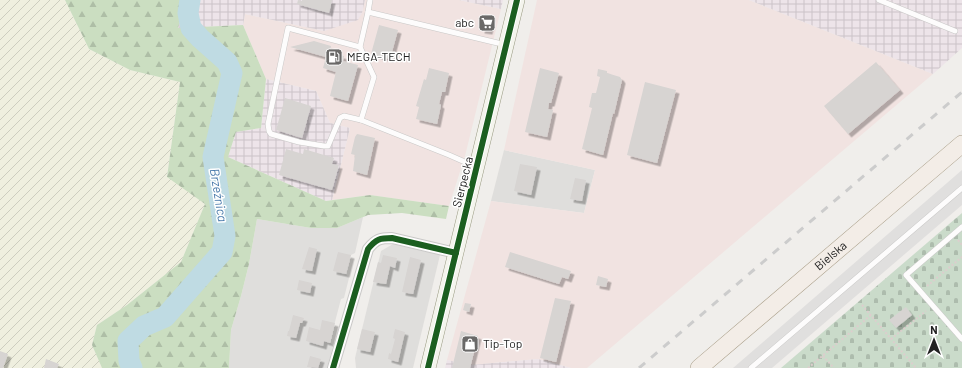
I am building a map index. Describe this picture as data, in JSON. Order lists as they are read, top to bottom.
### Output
{
  "streets": {
    "main road": ["Bielska"],
    "street": ["Sierpecka"]
  },
  "water": ["Brzeźnica"],
  "places": {
    "supermarket": ["abc"],
    "fuel station": ["MEGA-TECH"],
    "shop": ["Tip-Top"]
  },
  "north": "top"
}
